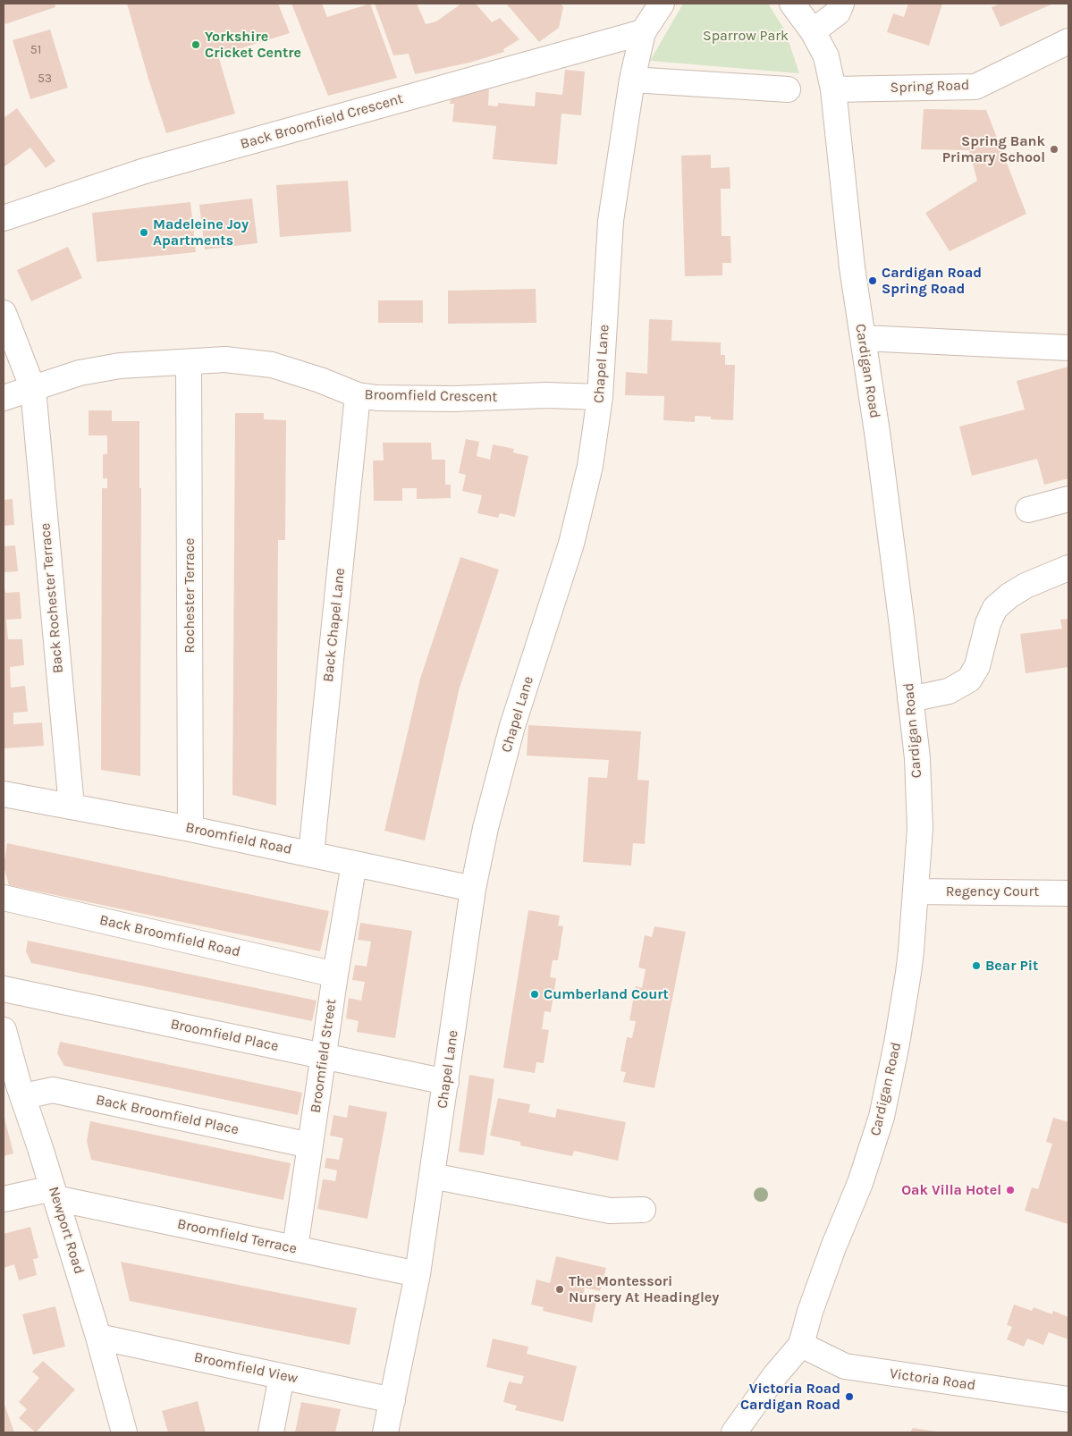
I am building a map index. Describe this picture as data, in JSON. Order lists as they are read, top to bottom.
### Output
{
  "streets": {
    "street": [
      "Spring Road",
      "Back Broomfield Crescent",
      "Chapel Lane",
      "Cardigan Road",
      "Broomfield Crescent",
      "Rochester Terrace",
      "Back Rochester Terrace",
      "Back Chapel Lane",
      "Broomfield Road",
      "Regency Court",
      "Back Broomfield Road",
      "Broomfield Place",
      "Broomfield Street",
      "Back Broomfield Place",
      "Newport Road",
      "Broomfield Terrace",
      "Broomfield View",
      "Victoria Road"
    ]
  },
  "crossings": [
    ["Spring Road", "Cardigan Road"],
    ["Back Broomfield Crescent", "Chapel Lane"],
    ["Chapel Lane", "Broomfield Crescent"],
    ["Chapel Lane", "Broomfield Road"],
    ["Chapel Lane", "Broomfield Place"],
    ["Chapel Lane", "Broomfield Terrace"],
    ["Chapel Lane", "Broomfield View"],
    ["Cardigan Road", "Regency Court"],
    ["Cardigan Road", "Victoria Road"],
    ["Broomfield Crescent", "Rochester Terrace"],
    ["Broomfield Crescent", "Back Rochester Terrace"],
    ["Broomfield Crescent", "Back Chapel Lane"],
    ["Rochester Terrace", "Broomfield Road"],
    ["Back Rochester Terrace", "Broomfield Road"],
    ["Back Chapel Lane", "Broomfield Road"],
    ["Broomfield Road", "Broomfield Street"],
    ["Back Broomfield Road", "Broomfield Street"],
    ["Broomfield Place", "Broomfield Street"],
    ["Broomfield Street", "Back Broomfield Place"],
    ["Broomfield Street", "Broomfield Terrace"],
    ["Back Broomfield Place", "Newport Road"],
    ["Newport Road", "Broomfield Terrace"],
    ["Newport Road", "Broomfield View"]
  ],
  "parks": ["Sparrow Park"],
  "places": [
    "Yorkshire Cricket Centre",
    "Spring Bank Primary School",
    "Madeleine Joy Apartments",
    "Cardigan Road Spring Road",
    "Bear Pit",
    "Cumberland Court",
    "Oak Villa Hotel",
    "The Montessori Nursery At Headingley",
    "Victoria Road Cardigan Road"
  ],
  "house_numbers": ["51", "53"]
}
